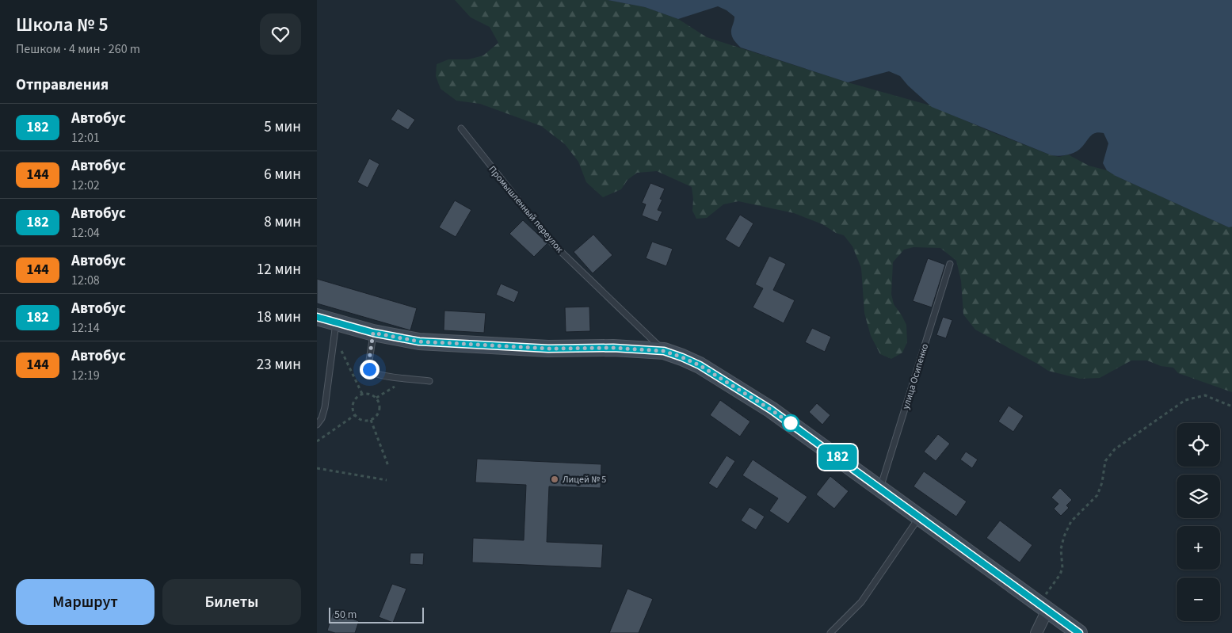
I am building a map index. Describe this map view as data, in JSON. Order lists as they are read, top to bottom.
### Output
{
  "streets": {
    "lane": ["Промышленный переулок", "улица Осипенко"]
  },
  "places": ["Лицей № 5"],
  "lines": ["bus line 182"],
  "scale_bar": "50 m",
  "page": {
    "heading": [
      ["Школа № 5", "Пешком · 4 мин · 260 m"],
      "Отправления"
    ],
    "on_map": "182",
    "list": [
      {
        "mark": "182",
        "name": "Автобус",
        "note": "12:01",
        "value": "5 мин"
      },
      {
        "mark": "144",
        "name": "Автобус",
        "note": "12:02",
        "value": "6 мин"
      },
      {
        "mark": "182",
        "name": "Автобус",
        "note": "12:04",
        "value": "8 мин"
      },
      {
        "mark": "144",
        "name": "Автобус",
        "note": "12:08",
        "value": "12 мин"
      },
      {
        "mark": "182",
        "name": "Автобус",
        "note": "12:14",
        "value": "18 мин"
      },
      {
        "mark": "144",
        "name": "Автобус",
        "note": "12:19",
        "value": "23 мин"
      }
    ],
    "map_buttons": ["+", "−"],
    "buttons": ["Маршрут", "Билеты"],
    "scale": "50 m"
  }
}
